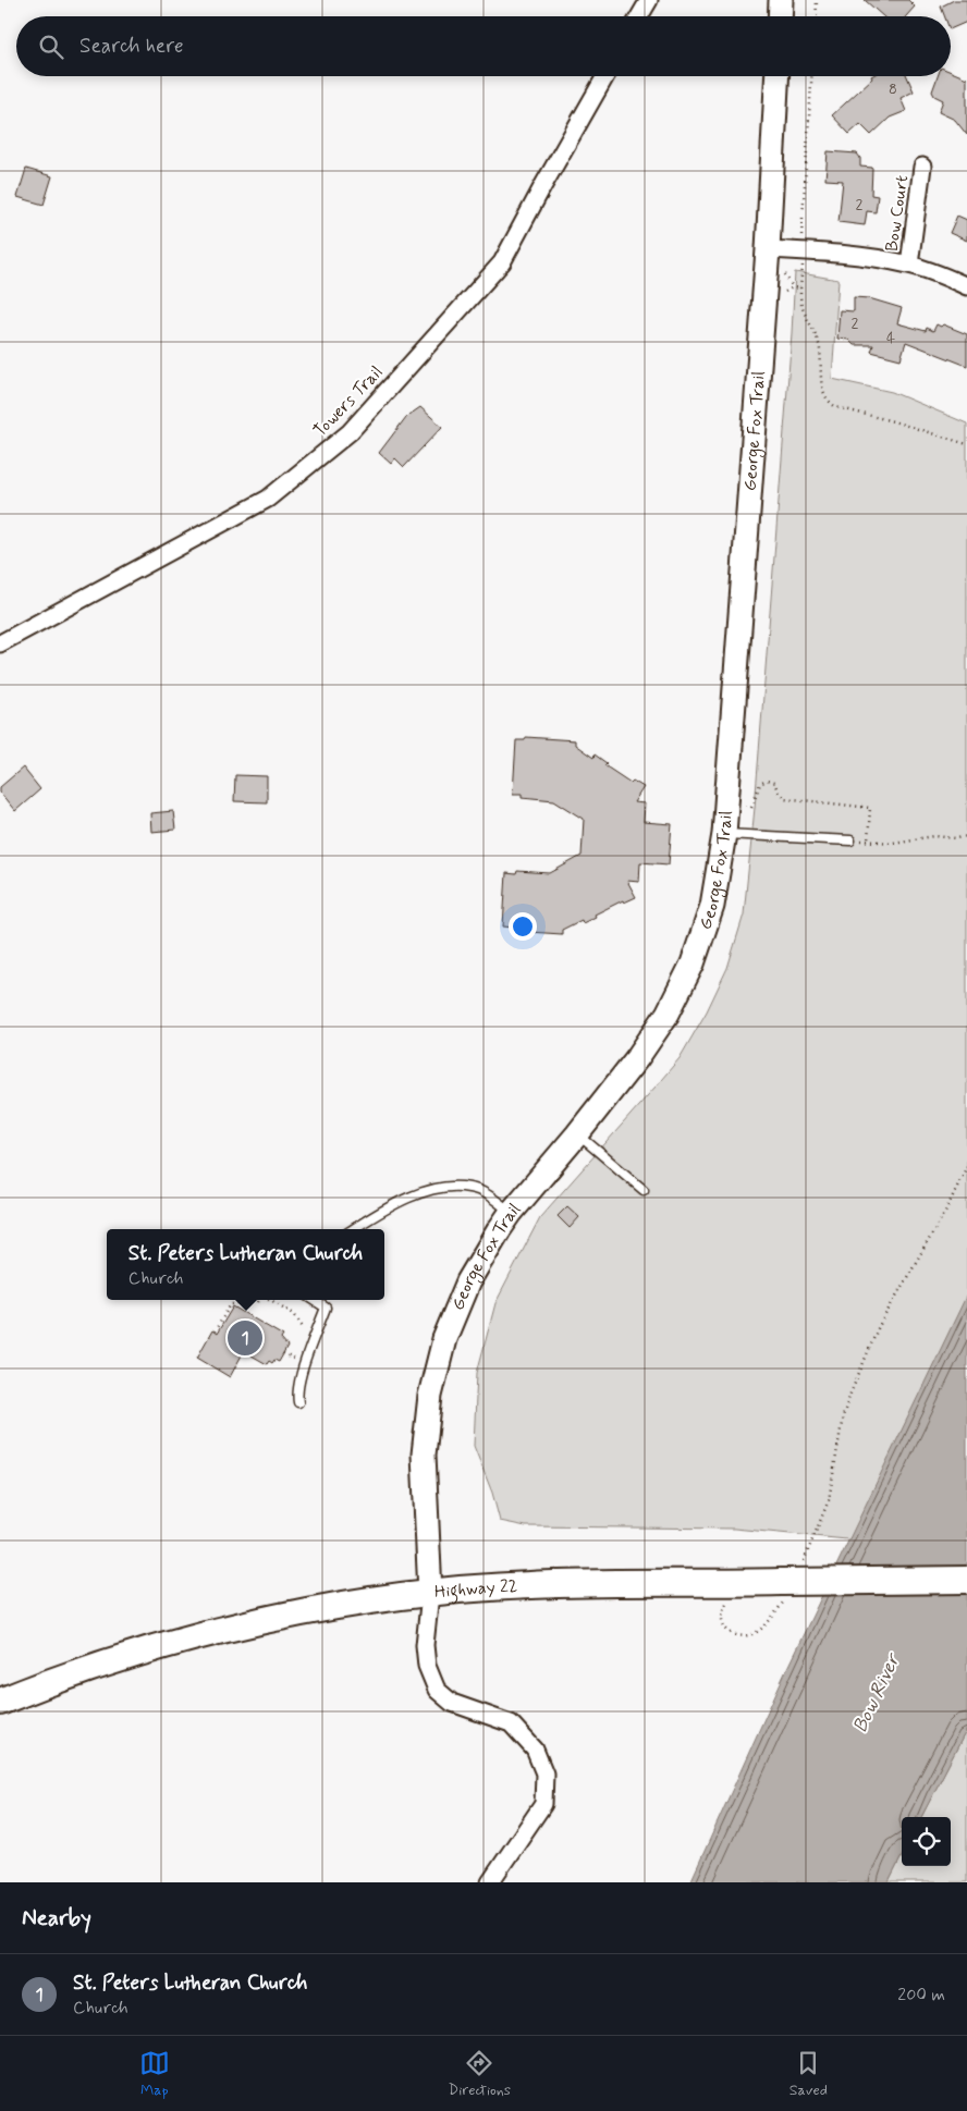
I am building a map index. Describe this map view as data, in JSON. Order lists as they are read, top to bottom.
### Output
{
  "streets": {
    "main road": ["Highway 22"],
    "street": ["Bow Court", "Towers Trail", "George Fox Trail"]
  },
  "crossings": [
    ["George Fox Trail", "Highway 22"]
  ],
  "water": ["Bow River"],
  "house_numbers": [
    "8",
    "2",
    "2",
    "4"
  ],
  "page": {
    "search": "Search here",
    "popup": ["St. Peters Lutheran Church", "Church"],
    "pins": "1",
    "heading": "Nearby",
    "list": [
      {
        "mark": "1",
        "name": "St. Peters Lutheran Church",
        "note": "Church",
        "value": "200 m"
      }
    ],
    "nav": ["Map", "Directions", "Saved"]
  }
}
